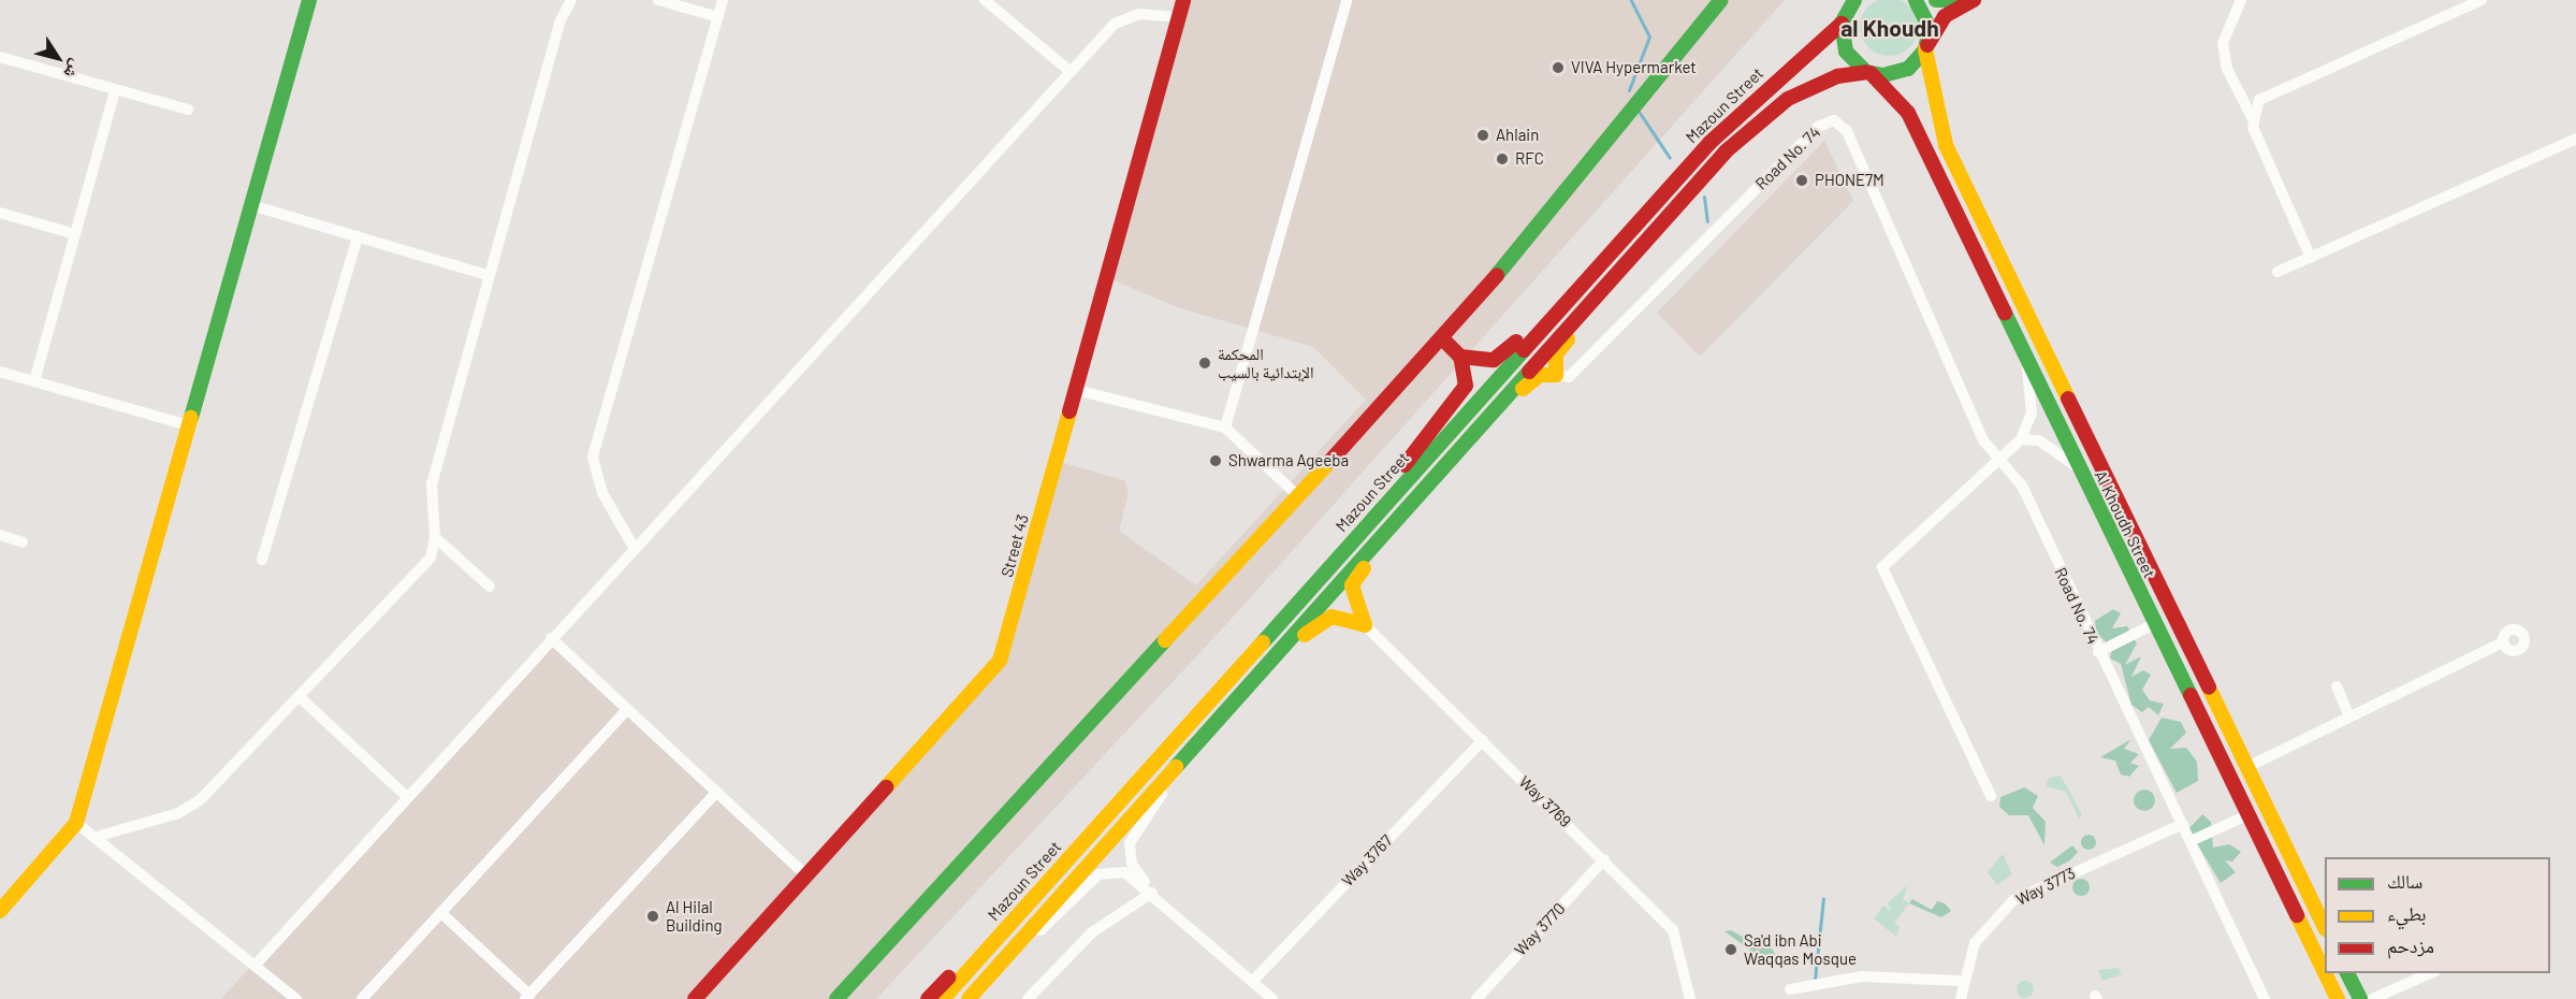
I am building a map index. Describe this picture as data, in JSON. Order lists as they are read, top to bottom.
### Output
{
  "streets": {
    "main road": ["Mazoun Street", "Al Khoudh Street", "Street 43"],
    "street": [
      "Road No. 74",
      "Way 3769",
      "Way 3767",
      "Way 3773",
      "Way 3770"
    ]
  },
  "crossings": [
    ["Mazoun Street", "Al Khoudh Street"],
    ["Road No. 74", "Al Khoudh Street"],
    ["Road No. 74", "Way 3773"],
    ["Way 3769", "Way 3767"],
    ["Way 3769", "Way 3770"]
  ],
  "districts": ["al Khoudh"],
  "places": [
    "VIVA Hypermarket",
    "Ahlain",
    "RFC",
    "PHONE7M",
    "المحكمة الإبتدائية بالسيب",
    "Shwarma Ageeba",
    "Al Hilal Building",
    "Sa'd ibn Abi Waqqas Mosque"
  ],
  "legend": ["سالك", "بطيء", "مزدحم"],
  "north": "bottom right"
}
